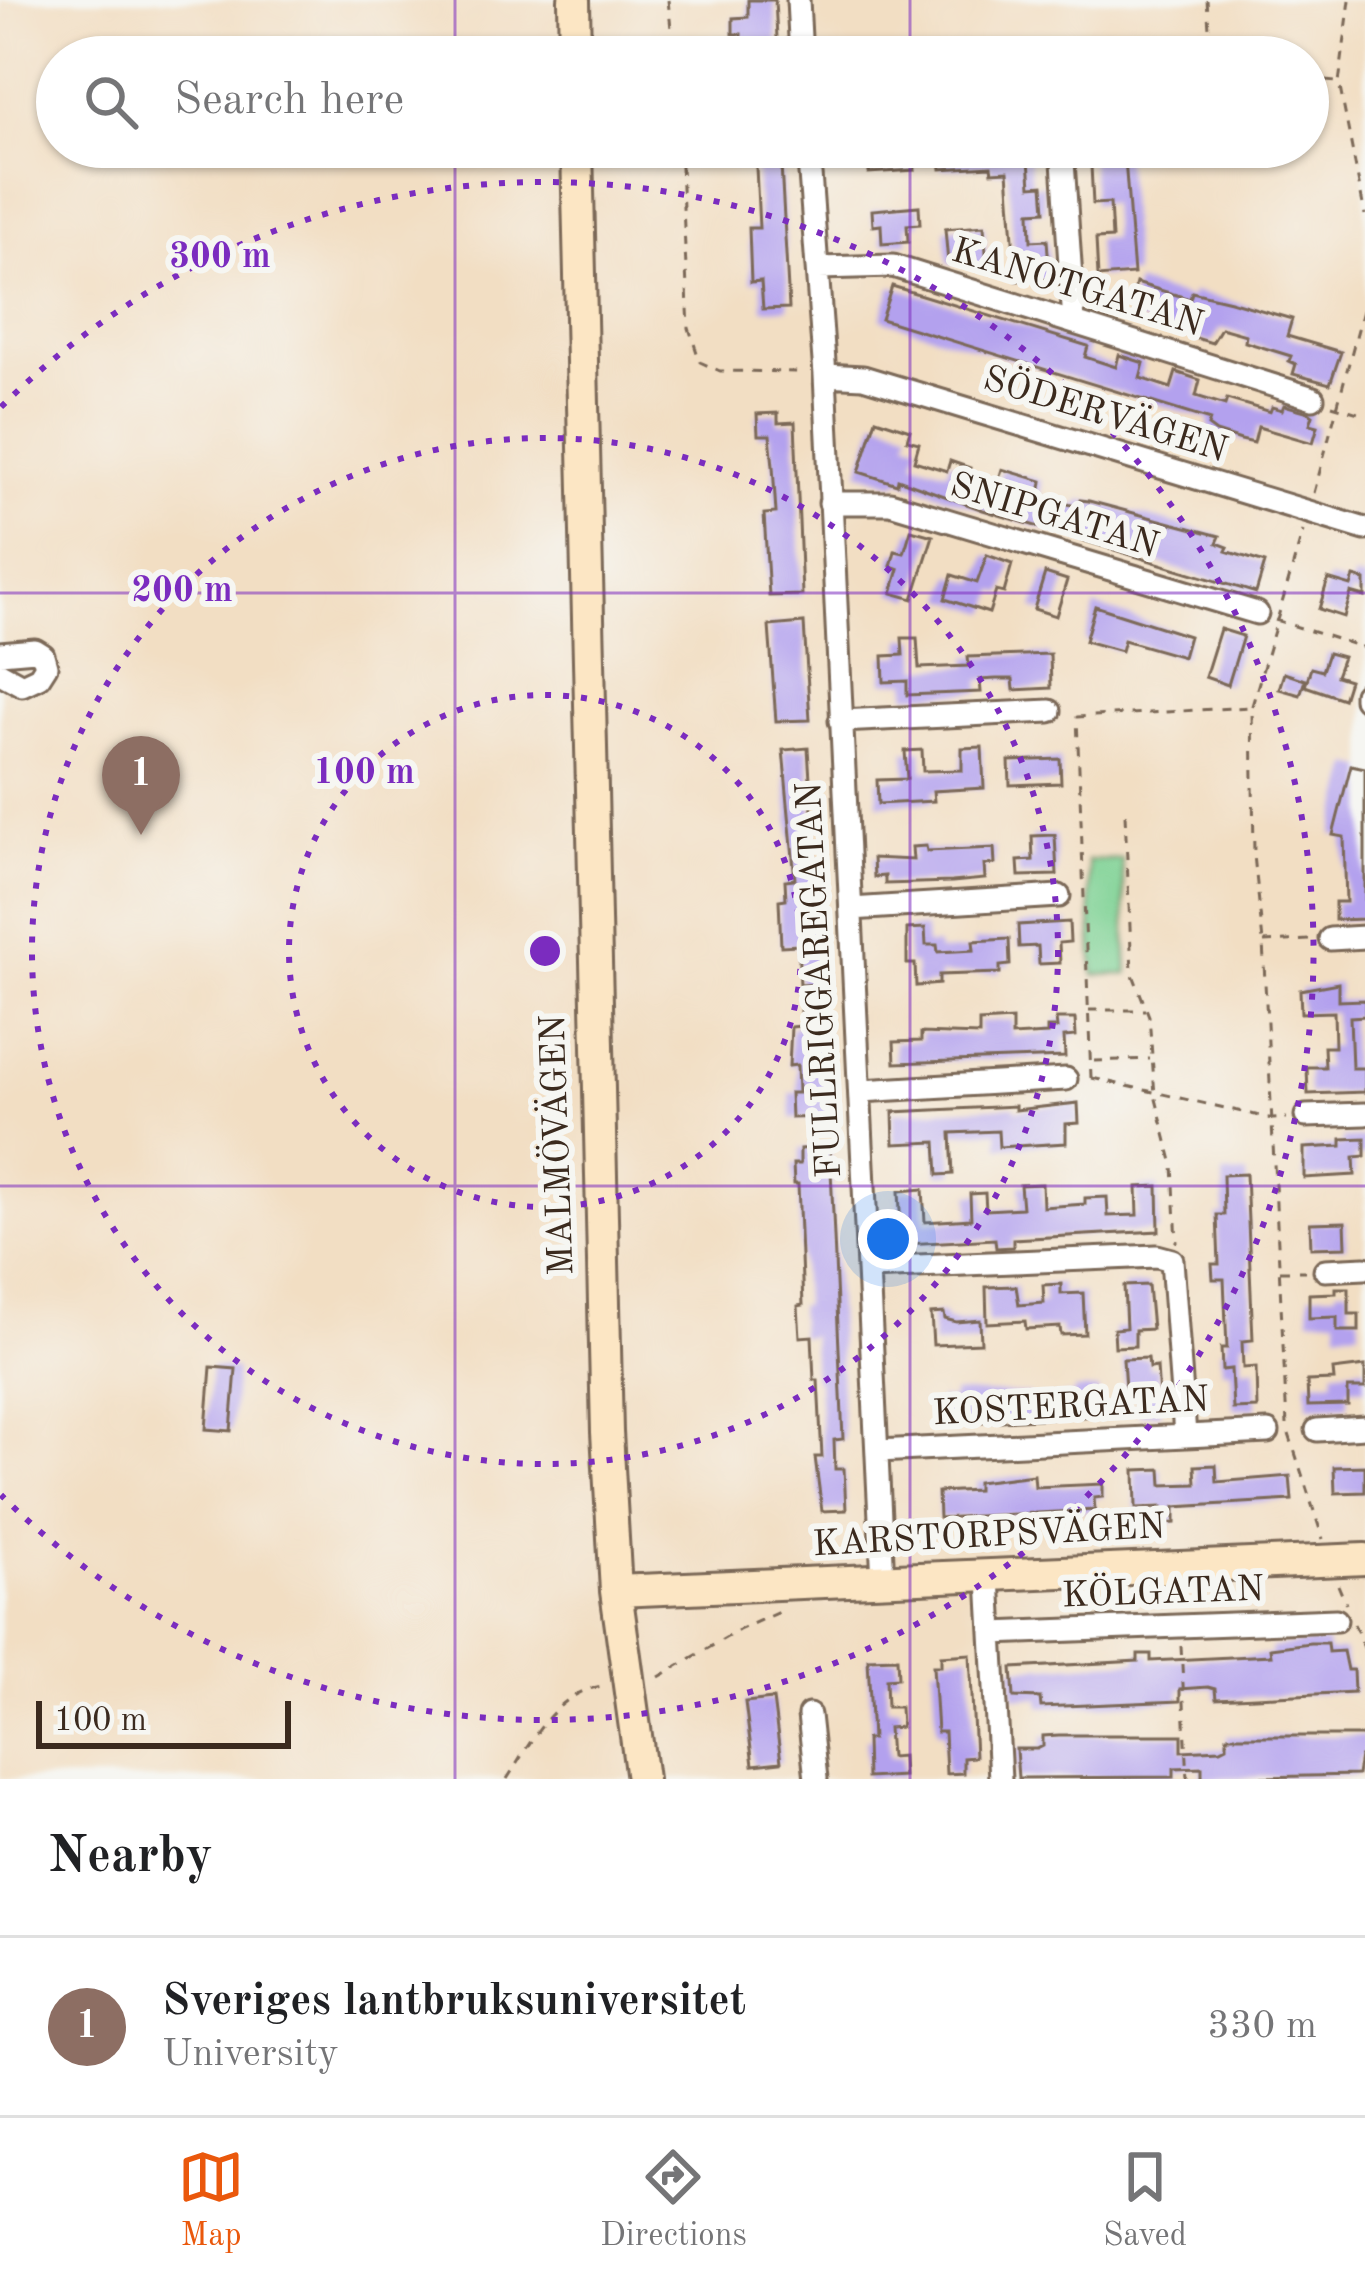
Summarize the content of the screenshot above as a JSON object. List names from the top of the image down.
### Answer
{
  "streets": {
    "main road": ["MALMÖVÄGEN", "KARSTORPSVÄGEN"],
    "street": [
      "KANOTGATAN",
      "SÖDERVÄGEN",
      "SNIPGATAN",
      "FULLRIGGAREGATAN",
      "KOSTERGATAN",
      "KÖLGATAN"
    ]
  },
  "crossings": [
    ["KANOTGATAN", "FULLRIGGAREGATAN"],
    ["SÖDERVÄGEN", "FULLRIGGAREGATAN"],
    ["SNIPGATAN", "FULLRIGGAREGATAN"],
    ["FULLRIGGAREGATAN", "KOSTERGATAN"],
    ["FULLRIGGAREGATAN", "KARSTORPSVÄGEN"],
    ["MALMÖVÄGEN", "KARSTORPSVÄGEN"]
  ],
  "scale_bar": "100 m",
  "page": {
    "search": "Search here",
    "pins": "1",
    "scale": "100 m",
    "heading": "Nearby",
    "list": [
      {
        "mark": "1",
        "name": "Sveriges lantbruksuniversitet",
        "note": "University",
        "value": "330 m"
      }
    ],
    "nav": ["Map", "Directions", "Saved"]
  },
  "rings": ["300 m", "200 m", "100 m"]
}
